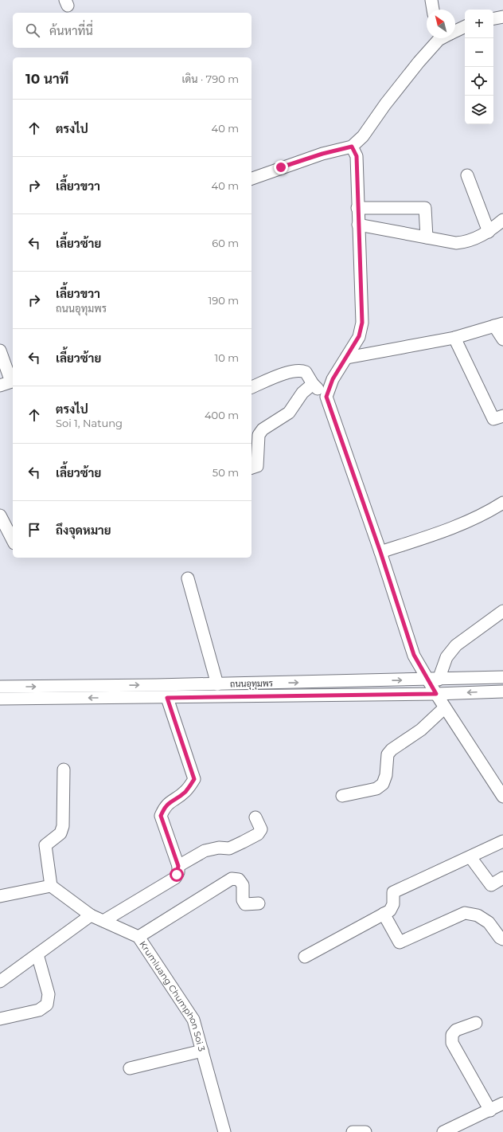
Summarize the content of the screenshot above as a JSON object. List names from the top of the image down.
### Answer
{
  "streets": {
    "street": ["ถนนอุทุมพร", "Krumluang Chumphon Soi 3"]
  },
  "north": "top left",
  "page": {
    "map_buttons": ["+", "−"],
    "search": "ค้นหาที่นี่",
    "heading": ["10 นาที", "เดิน · 790 m"],
    "list": [
      ["ตรงไป", "40 m"],
      ["เลี้ยวขวา", "40 m"],
      ["เลี้ยวซ้าย", "60 m"],
      ["เลี้ยวขวา", "ถนนอุทุมพร", "190 m"],
      ["เลี้ยวซ้าย", "10 m"],
      ["ตรงไป", "Soi 1, Natung", "400 m"],
      ["เลี้ยวซ้าย", "50 m"],
      "ถึงจุดหมาย"
    ]
  }
}
